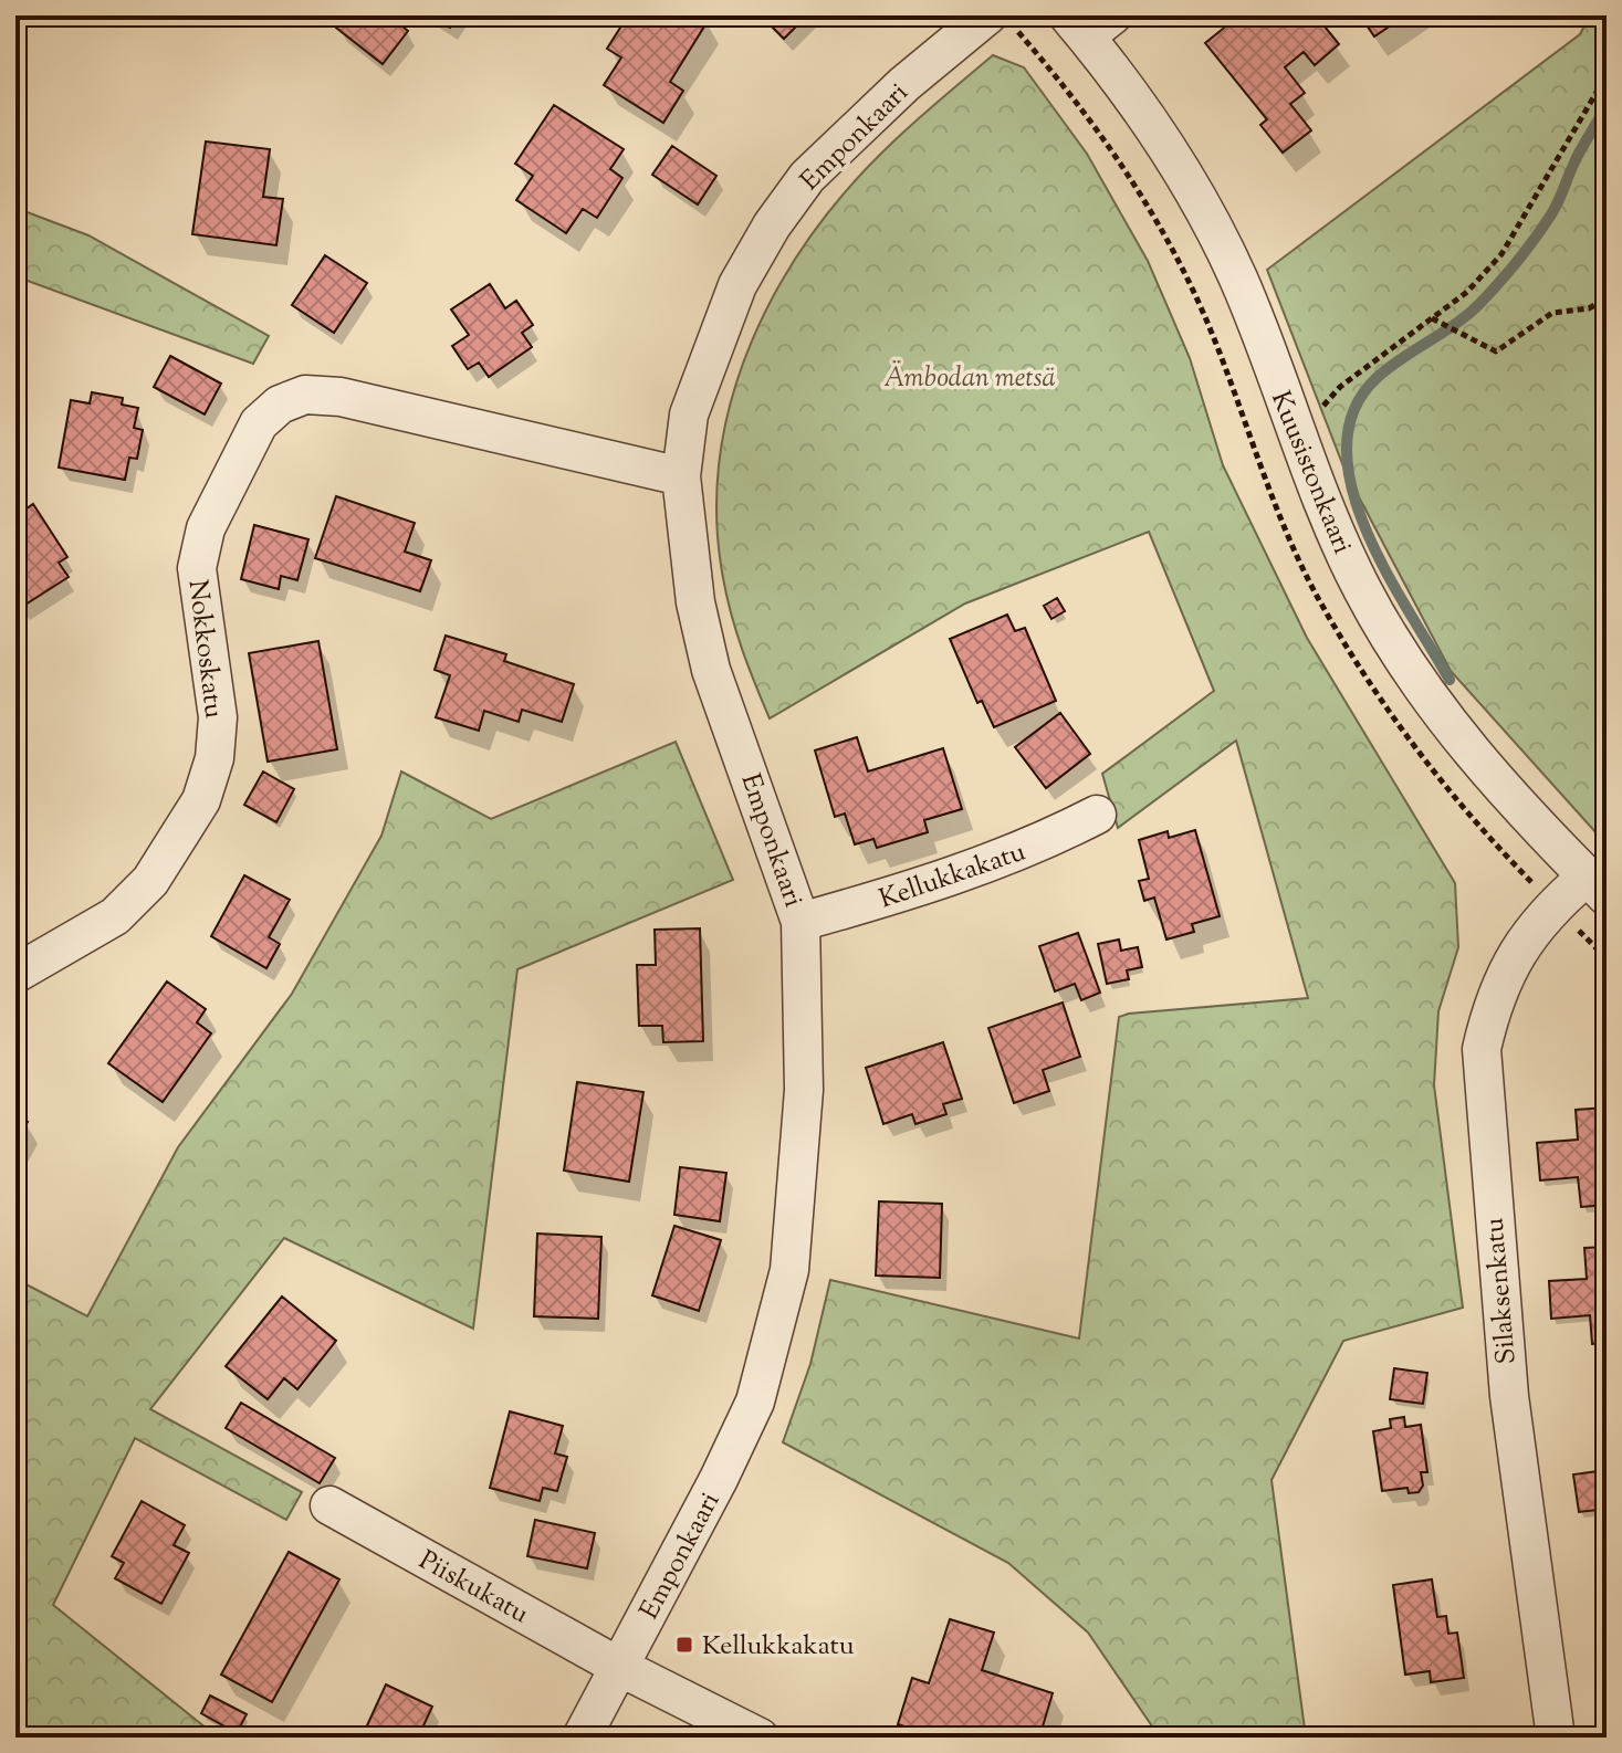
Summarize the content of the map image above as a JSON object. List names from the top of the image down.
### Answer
{
  "streets": {
    "street": [
      "Emponkaari",
      "Kuusistonkaari",
      "Nokkoskatu",
      "Kellukkakatu",
      "Silaksenkatu",
      "Piiskukatu"
    ]
  },
  "crossings": [
    ["Emponkaari", "Nokkoskatu"],
    ["Emponkaari", "Kellukkakatu"],
    ["Emponkaari", "Piiskukatu"],
    ["Kuusistonkaari", "Silaksenkatu"]
  ],
  "parks": ["Ämbodan metsä"],
  "places": {
    "transit": ["Kellukkakatu"]
  }
}
